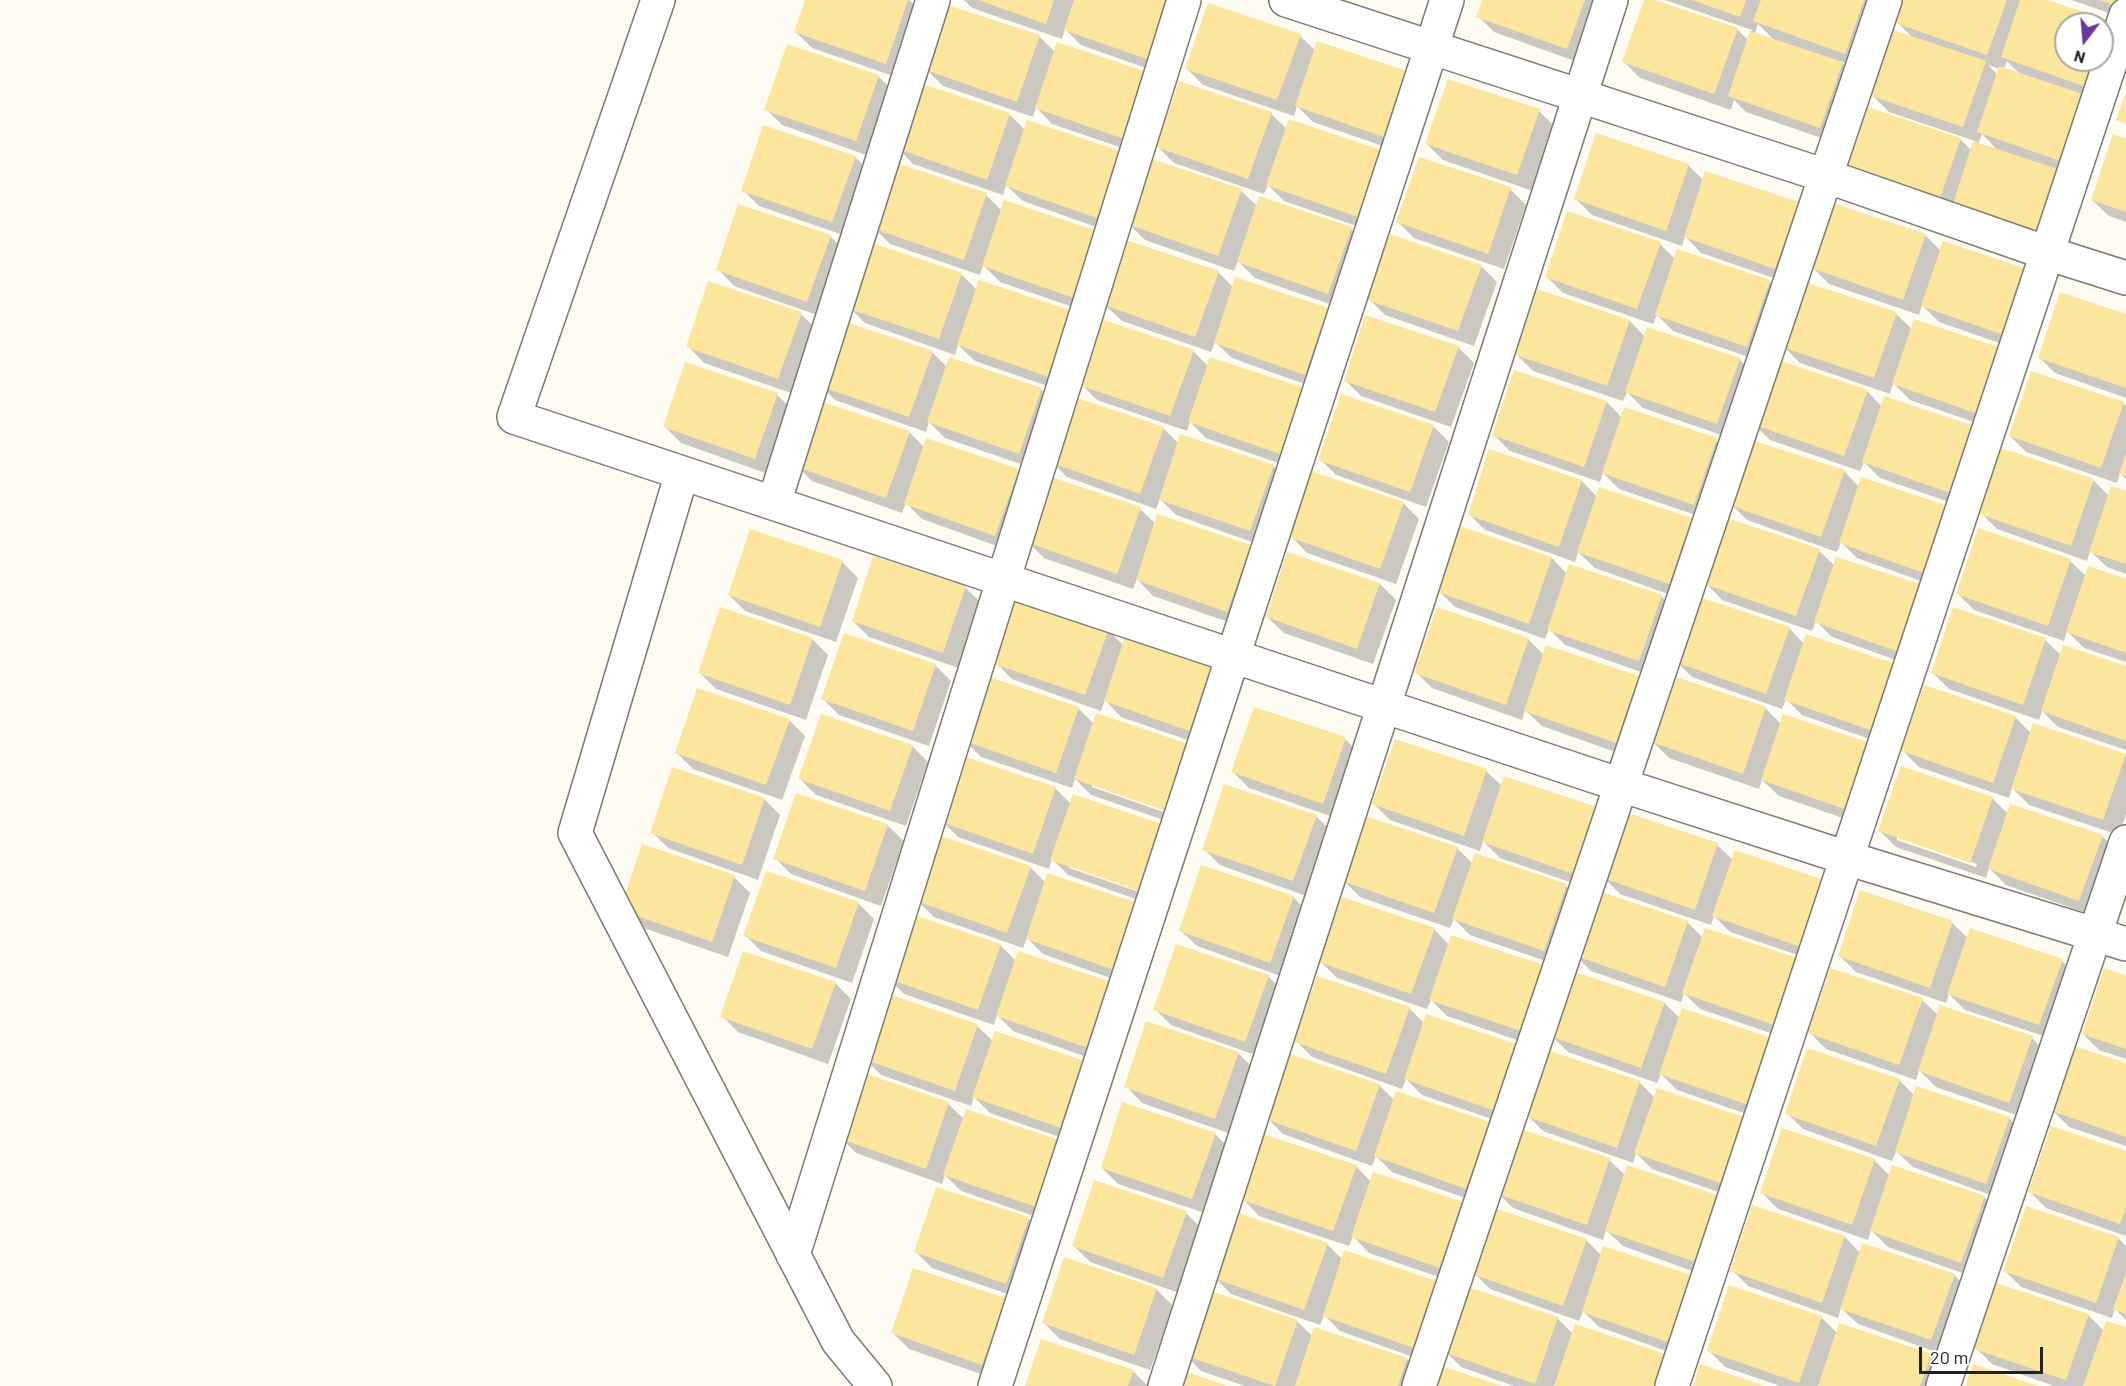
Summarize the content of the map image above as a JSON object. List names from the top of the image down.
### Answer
{
  "scale_bar": "20 m",
  "north": "bottom"
}
